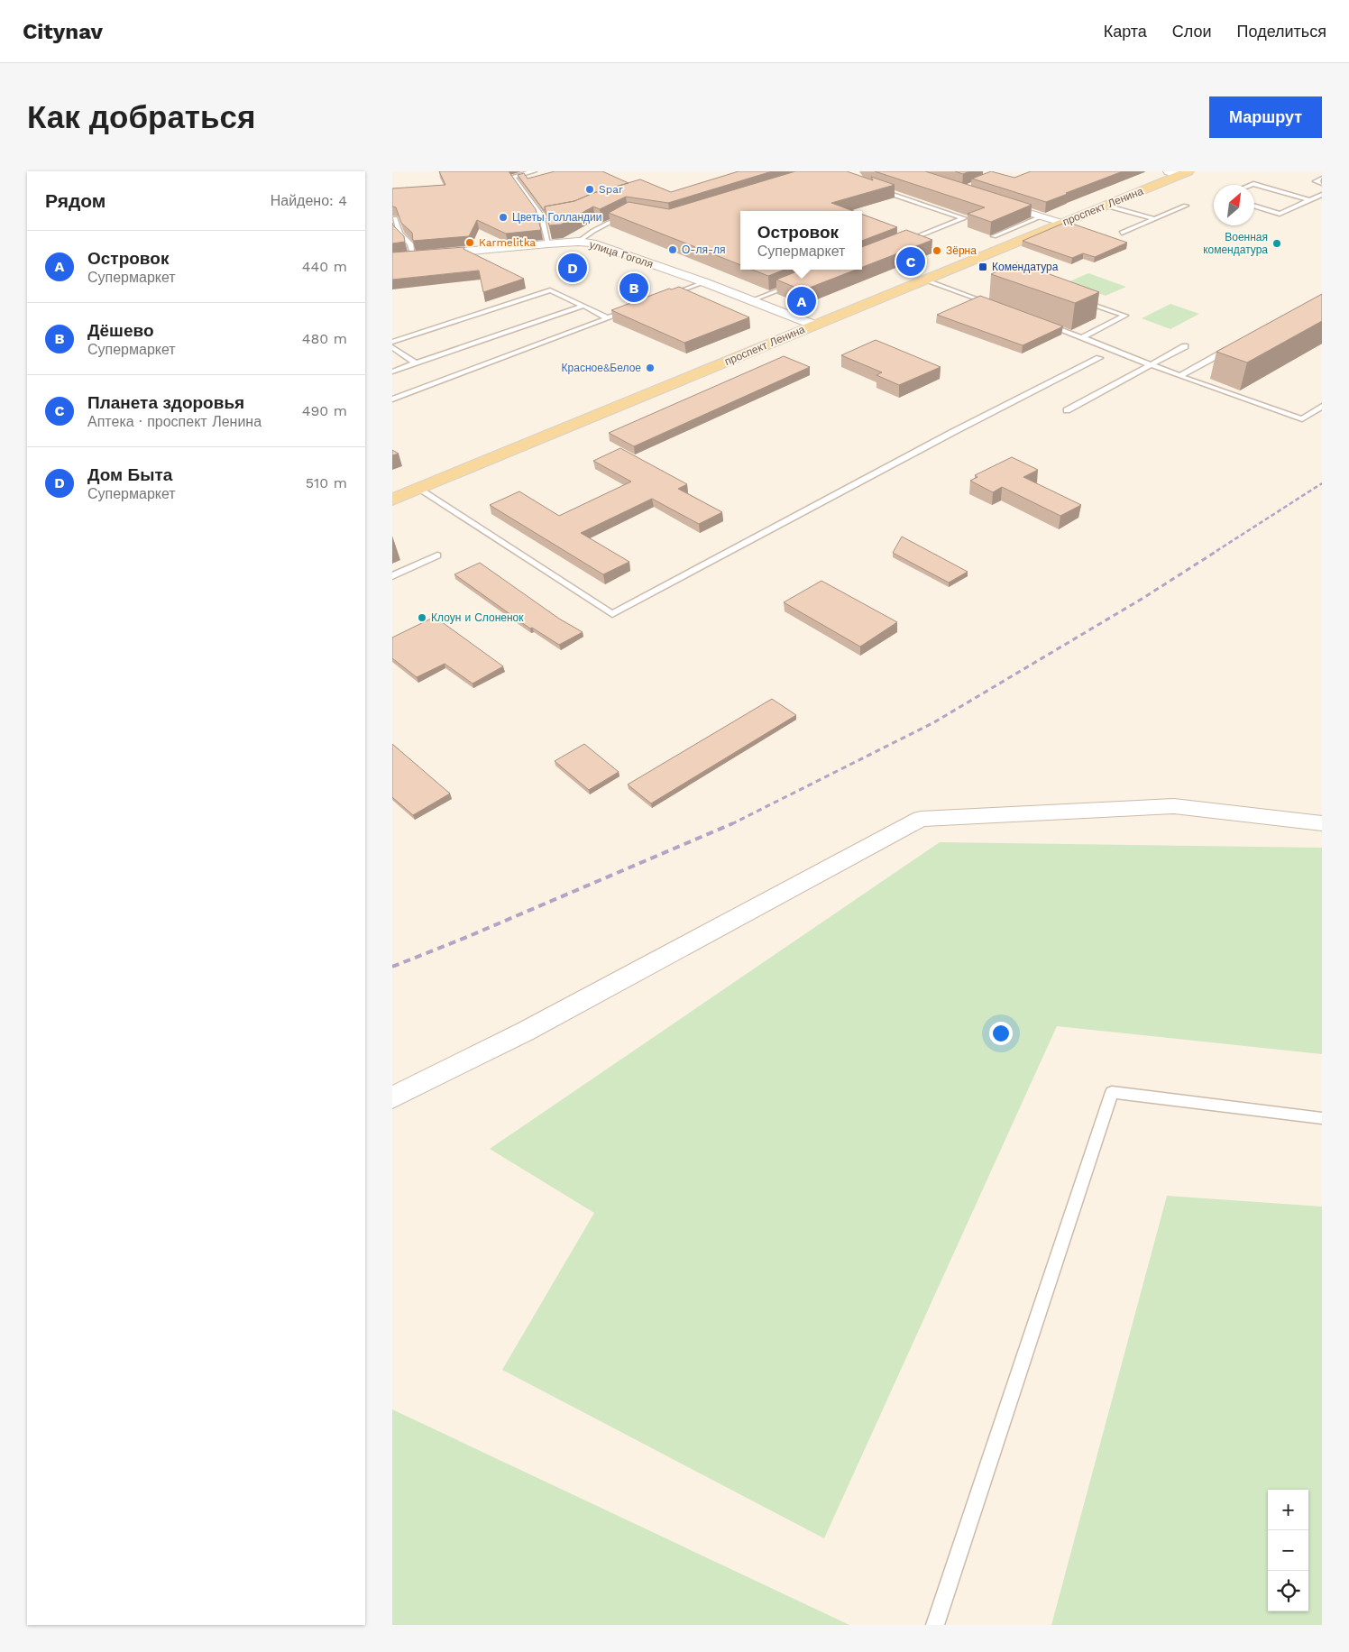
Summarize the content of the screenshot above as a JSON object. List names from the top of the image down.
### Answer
{
  "streets": {
    "main road": ["проспект Ленина"],
    "street": ["улица Гоголя"]
  },
  "crossings": [
    ["проспект Ленина", "улица Гоголя"]
  ],
  "places": {
    "other": [
      "Spar",
      "Цветы Голландии",
      "Karmelitka",
      "Военная комендатура",
      "О-ля-ля",
      "Зёрна",
      "Красное&Белое",
      "Клоун и Слоненок"
    ],
    "transit": ["Комендатура"]
  },
  "north": "top right",
  "page": {
    "header": "Citynav",
    "nav": ["Карта", "Слои", "Поделиться"],
    "buttons": "Маршрут",
    "title": "Как добраться",
    "heading": ["Рядом", "Найдено: 4"],
    "popup": ["Островок", "Супермаркет"],
    "list": [
      {
        "mark": "A",
        "name": "Островок",
        "note": "Супермаркет",
        "value": "440 m"
      },
      {
        "mark": "B",
        "name": "Дёшево",
        "note": "Супермаркет",
        "value": "480 m"
      },
      {
        "mark": "C",
        "name": "Планета здоровья",
        "note": "Аптека · проспект Ленина",
        "value": "490 m"
      },
      {
        "mark": "D",
        "name": "Дом Быта",
        "note": "Супермаркет",
        "value": "510 m"
      }
    ],
    "pins": [
      "C",
      "D",
      "B",
      "A"
    ],
    "map_buttons": ["+", "−"]
  }
}
